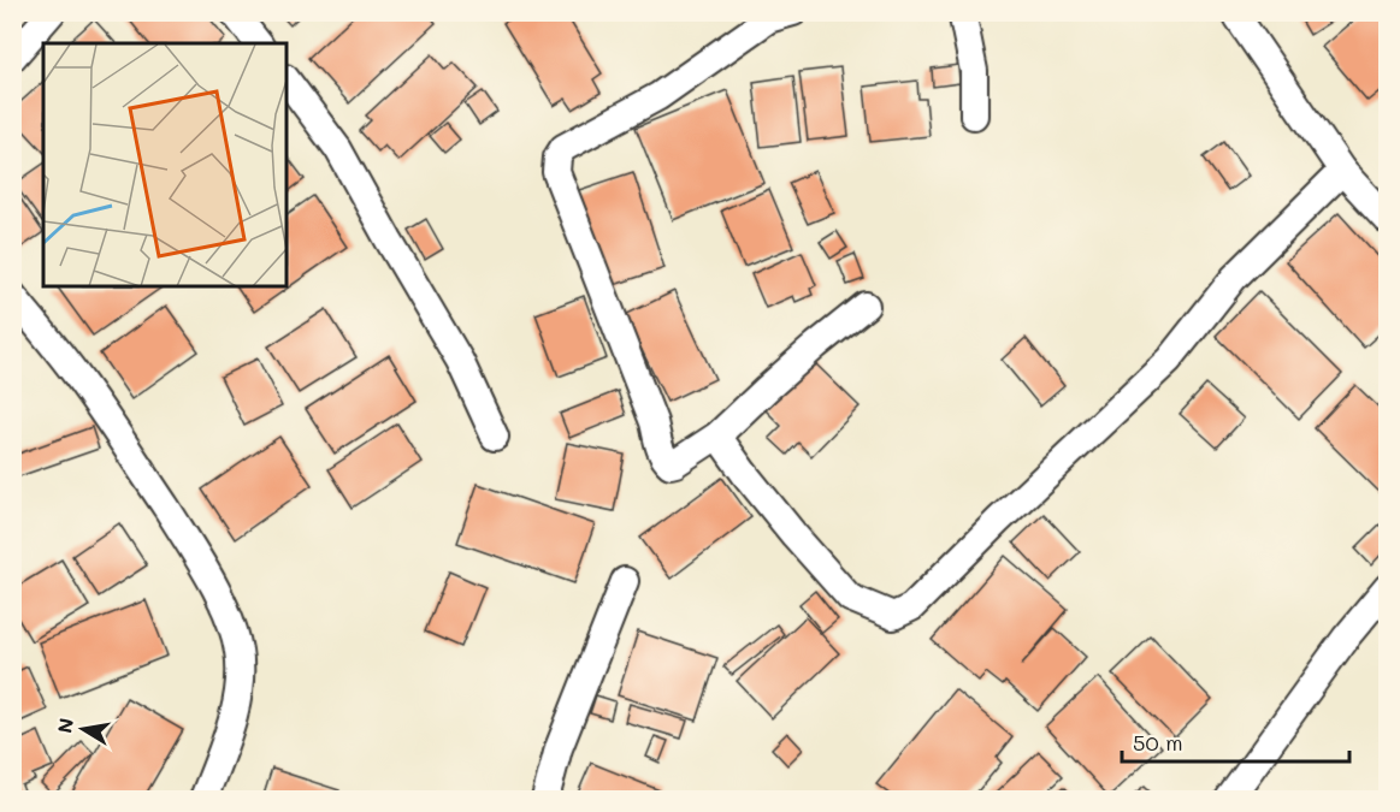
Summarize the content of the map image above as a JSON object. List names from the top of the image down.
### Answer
{
  "scale_bar": "50 m",
  "north": "left"
}
